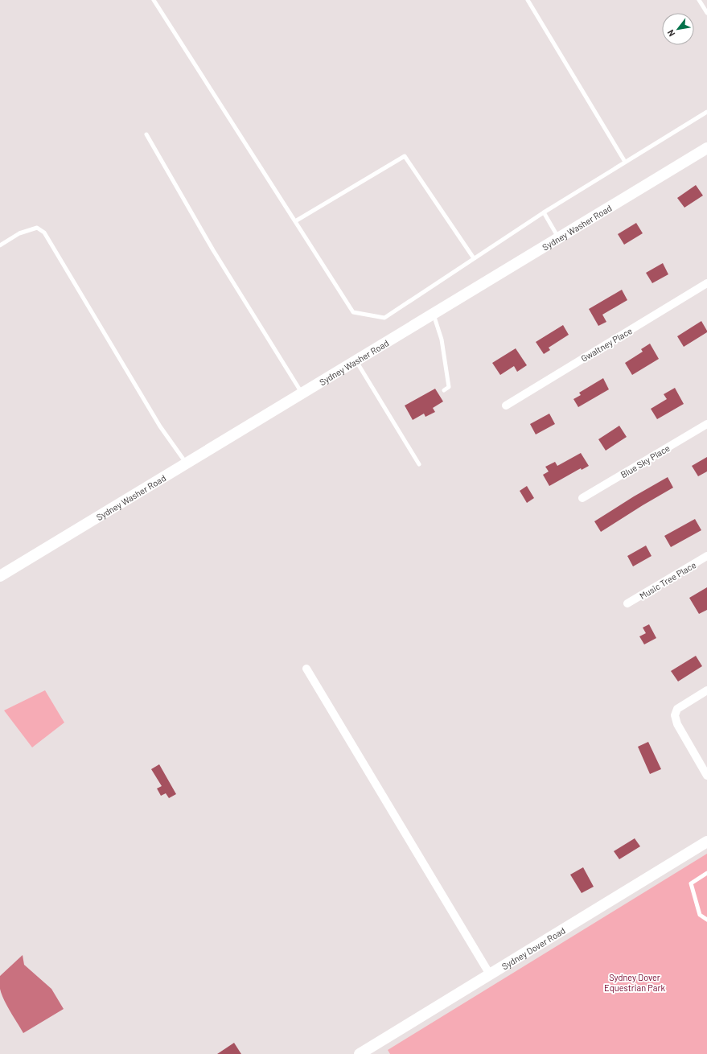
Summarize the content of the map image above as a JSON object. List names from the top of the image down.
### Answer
{
  "streets": {
    "street": [
      "Sydney Washer Road",
      "Gwaltney Place",
      "Blue Sky Place",
      "Music Tree Place",
      "Sydney Dover Road"
    ]
  },
  "parks": ["Sydney Dover Equestrian Park"],
  "north": "bottom left"
}
